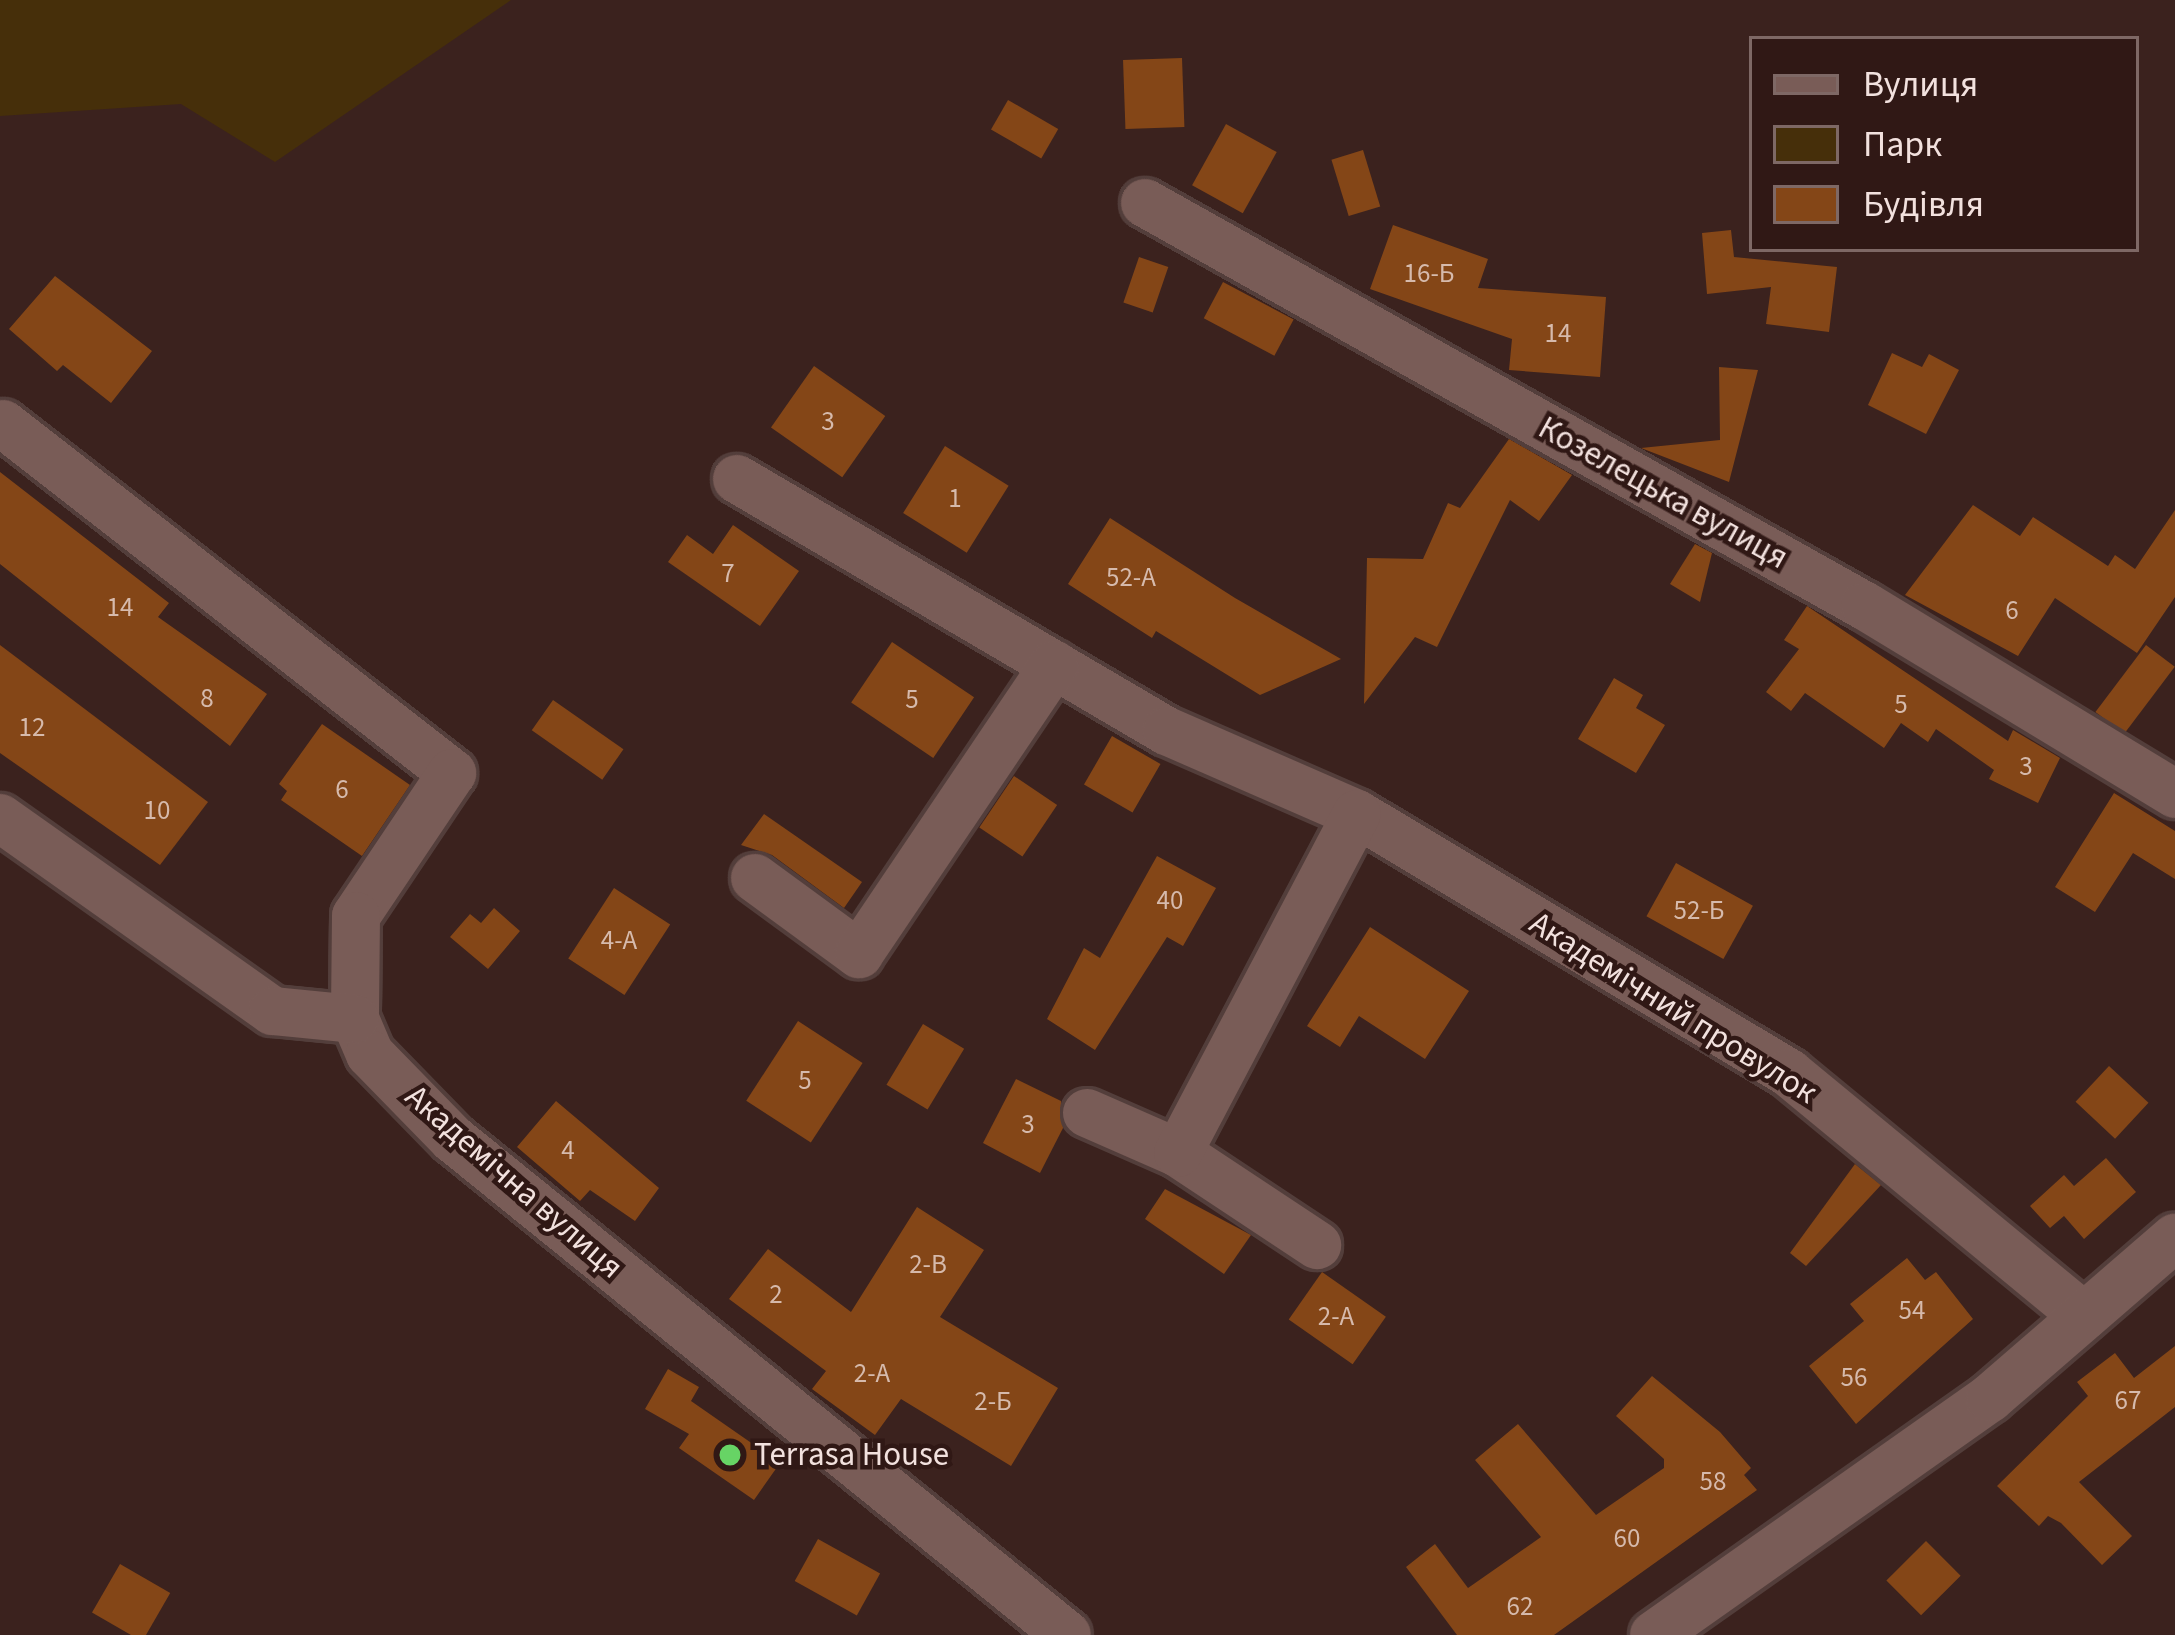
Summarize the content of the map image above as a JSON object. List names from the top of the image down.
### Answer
{
  "streets": {
    "street": ["Козелецька вулиця", "Академічний провулок", "Академічна вулиця"]
  },
  "places": ["Terrasa House"],
  "house_numbers": [
    "16-Б",
    "14",
    "3",
    "1",
    "7",
    "52-А",
    "14",
    "6",
    "8",
    "5",
    "5",
    "12",
    "3",
    "6",
    "10",
    "40",
    "52-Б",
    "4-А",
    "5",
    "3",
    "4",
    "2-В",
    "2",
    "54",
    "2-А",
    "2-А",
    "56",
    "67",
    "2-Б",
    "58",
    "60",
    "62"
  ],
  "legend": ["Вулиця", "Парк", "Будівля"]
}
